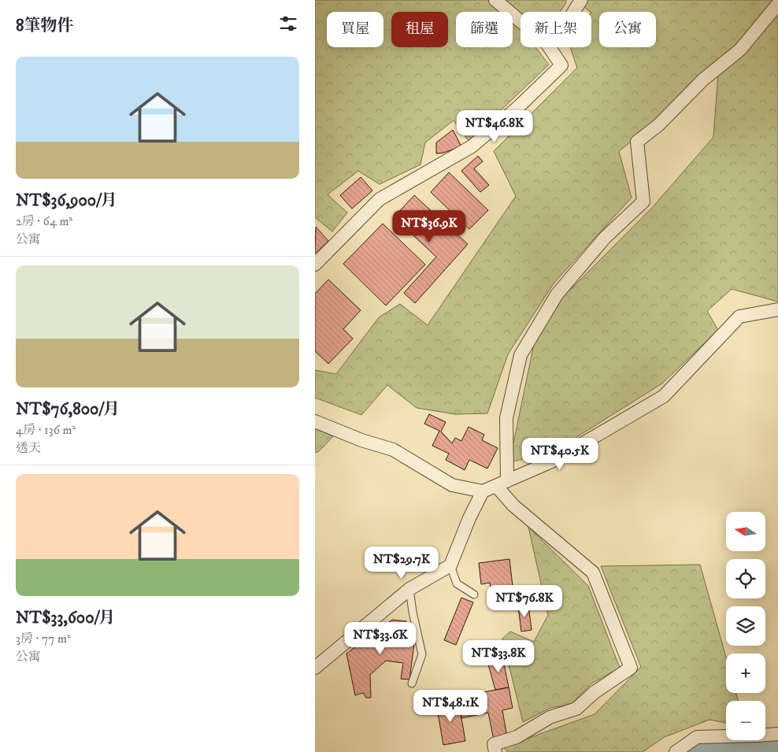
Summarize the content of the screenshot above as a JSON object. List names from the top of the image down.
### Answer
{
  "north": "left",
  "page": {
    "heading": "8筆物件",
    "chip": [
      "買屋",
      "租屋",
      "篩選",
      "新上架",
      "公寓"
    ],
    "list": [
      {
        "name": "NT$36,900/月",
        "note": "2房 · 64 m² · 公寓"
      },
      {
        "name": "NT$76,800/月",
        "note": "4房 · 136 m² · 透天"
      },
      {
        "name": "NT$33,600/月",
        "note": "3房 · 77 m² · 公寓"
      }
    ],
    "price": [
      "NT$46.8K",
      "NT$36.9K",
      "NT$40.5K",
      "NT$29.7K",
      "NT$76.8K",
      "NT$33.6K",
      "NT$33.8K",
      "NT$48.1K"
    ],
    "map_buttons": ["+", "−"]
  }
}
